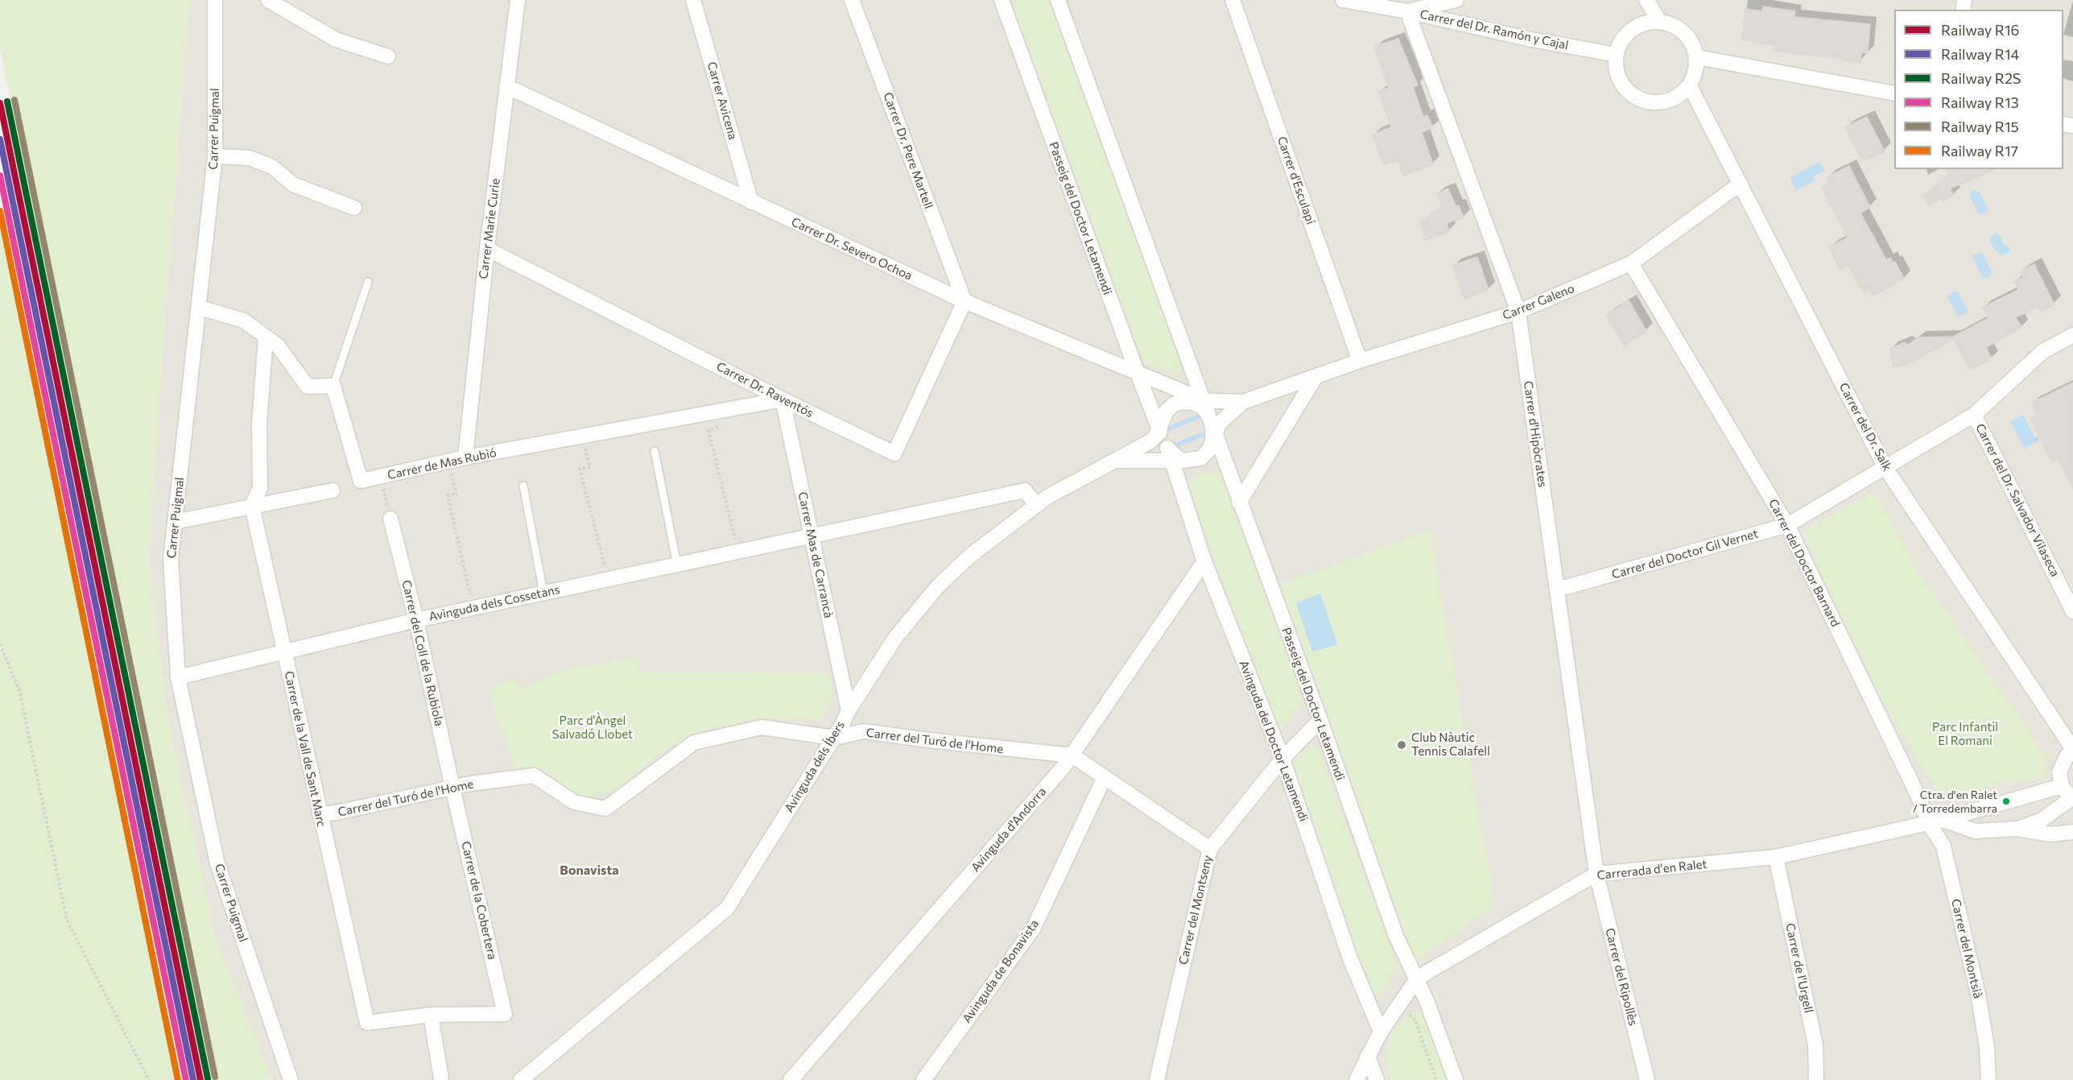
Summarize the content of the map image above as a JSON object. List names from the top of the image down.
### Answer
{
  "streets": {
    "street": [
      "Carrer del Dr. Ramón y Cajal",
      "Carrer Avicena",
      "Carrer Puigmal",
      "Carrer Dr. Pere Martell",
      "Carrer d'Esculapi",
      "Passeig del Doctor Letamendi",
      "Carrer Marie Curie",
      "Carrer Dr. Severo Ochoa",
      "Carrer Galeno",
      "Carrer Dr. Raventós",
      "Carrer del Dr. Salk",
      "Carrer d'Hipòcrates",
      "Carrer de Mas Rubió",
      "Carrer del Dr. Salvador Vilaseca",
      "Carrer del Doctor Gil Vernet",
      "Carrer Mas de Carrancà",
      "Carrer del Doctor Barnard",
      "Avinguda dels Cossetans",
      "Carrer del Coll de la Rubiola",
      "Carrer del Turó de l'Home",
      "Avinguda del Doctor Letamendi",
      "Carrer de la Vall de Sant Marc",
      "Avinguda dels Íbers",
      "Avinguda d'Andorra",
      "Carrerada d'en Ralet",
      "Carrer de la Cobertera",
      "Carrer del Montseny",
      "Carrer del Montsià",
      "Carrer de l'Urgell",
      "Avinguda de Bonavista",
      "Carrer del Ripollès"
    ]
  },
  "crossings": [
    ["Carrer del Dr. Ramón y Cajal", "Carrer del Dr. Salk"],
    ["Carrer del Dr. Ramón y Cajal", "Carrer d'Hipòcrates"],
    ["Carrer Avicena", "Carrer Dr. Severo Ochoa"],
    ["Carrer Puigmal", "Avinguda dels Cossetans"],
    ["Carrer Dr. Pere Martell", "Carrer Dr. Severo Ochoa"],
    ["Carrer Dr. Pere Martell", "Carrer Dr. Raventós"],
    ["Carrer d'Esculapi", "Carrer Galeno"],
    ["Passeig del Doctor Letamendi", "Carrer Dr. Severo Ochoa"],
    ["Passeig del Doctor Letamendi", "Carrer Galeno"],
    ["Passeig del Doctor Letamendi", "Avinguda del Doctor Letamendi"],
    ["Passeig del Doctor Letamendi", "Avinguda dels Íbers"],
    ["Passeig del Doctor Letamendi", "Carrerada d'en Ralet"],
    ["Passeig del Doctor Letamendi", "Carrer del Montseny"],
    ["Carrer Marie Curie", "Carrer Dr. Severo Ochoa"],
    ["Carrer Marie Curie", "Carrer Dr. Raventós"],
    ["Carrer Marie Curie", "Carrer de Mas Rubió"],
    ["Carrer Dr. Severo Ochoa", "Carrer Galeno"],
    ["Carrer Dr. Severo Ochoa", "Carrer Dr. Raventós"],
    ["Carrer Galeno", "Carrer del Dr. Salk"],
    ["Carrer Galeno", "Carrer d'Hipòcrates"],
    ["Carrer Galeno", "Carrer del Doctor Barnard"],
    ["Carrer Galeno", "Avinguda del Doctor Letamendi"],
    ["Carrer Galeno", "Avinguda dels Íbers"],
    ["Carrer Dr. Raventós", "Carrer de Mas Rubió"],
    ["Carrer Dr. Raventós", "Carrer Mas de Carrancà"],
    ["Carrer del Dr. Salk", "Carrer del Doctor Gil Vernet"],
    ["Carrer d'Hipòcrates", "Carrer del Doctor Gil Vernet"],
    ["Carrer d'Hipòcrates", "Carrerada d'en Ralet"],
    ["Carrer d'Hipòcrates", "Carrer del Ripollès"],
    ["Carrer de Mas Rubió", "Carrer Mas de Carrancà"],
    ["Carrer del Dr. Salvador Vilaseca", "Carrer del Doctor Gil Vernet"],
    ["Carrer del Doctor Gil Vernet", "Carrer del Doctor Barnard"],
    ["Carrer Mas de Carrancà", "Avinguda dels Cossetans"],
    ["Carrer Mas de Carrancà", "Avinguda dels Íbers"],
    ["Carrer del Doctor Barnard", "Carrerada d'en Ralet"],
    ["Carrer del Doctor Barnard", "Carrer del Montsià"],
    ["Avinguda dels Cossetans", "Carrer del Coll de la Rubiola"],
    ["Avinguda dels Cossetans", "Carrer de la Vall de Sant Marc"],
    ["Avinguda dels Cossetans", "Avinguda dels Íbers"],
    ["Carrer del Coll de la Rubiola", "Carrer del Turó de l'Home"],
    ["Carrer del Coll de la Rubiola", "Carrer de la Cobertera"],
    ["Carrer del Turó de l'Home", "Carrer de la Vall de Sant Marc"],
    ["Carrer del Turó de l'Home", "Avinguda dels Íbers"],
    ["Carrer del Turó de l'Home", "Avinguda d'Andorra"],
    ["Carrer del Turó de l'Home", "Carrer de la Cobertera"],
    ["Carrer del Turó de l'Home", "Carrer del Montseny"],
    ["Carrer del Turó de l'Home", "Avinguda de Bonavista"],
    ["Avinguda del Doctor Letamendi", "Avinguda dels Íbers"],
    ["Avinguda del Doctor Letamendi", "Avinguda d'Andorra"],
    ["Avinguda del Doctor Letamendi", "Carrerada d'en Ralet"],
    ["Avinguda del Doctor Letamendi", "Carrer del Montseny"],
    ["Carrer de la Vall de Sant Marc", "Carrer de la Cobertera"],
    ["Carrerada d'en Ralet", "Carrer del Montsià"],
    ["Carrerada d'en Ralet", "Carrer de l'Urgell"],
    ["Carrerada d'en Ralet", "Carrer del Ripollès"]
  ],
  "districts": ["Bonavista"],
  "parks": ["Parc d'Àngel Salvadó Llobet", "Parc Infantil El Romani"],
  "places": ["Club Nàutic Tennis Calafell", "Ctra. d'en Ralet / Torredembarra"],
  "lines": [
    "rail line R15",
    "rail line R2S",
    "rail line R16",
    "rail line R14",
    "rail line R13",
    "rail line R17"
  ],
  "legend": [
    "Railway R16",
    "Railway R14",
    "Railway R2S",
    "Railway R13",
    "Railway R15",
    "Railway R17"
  ]
}
